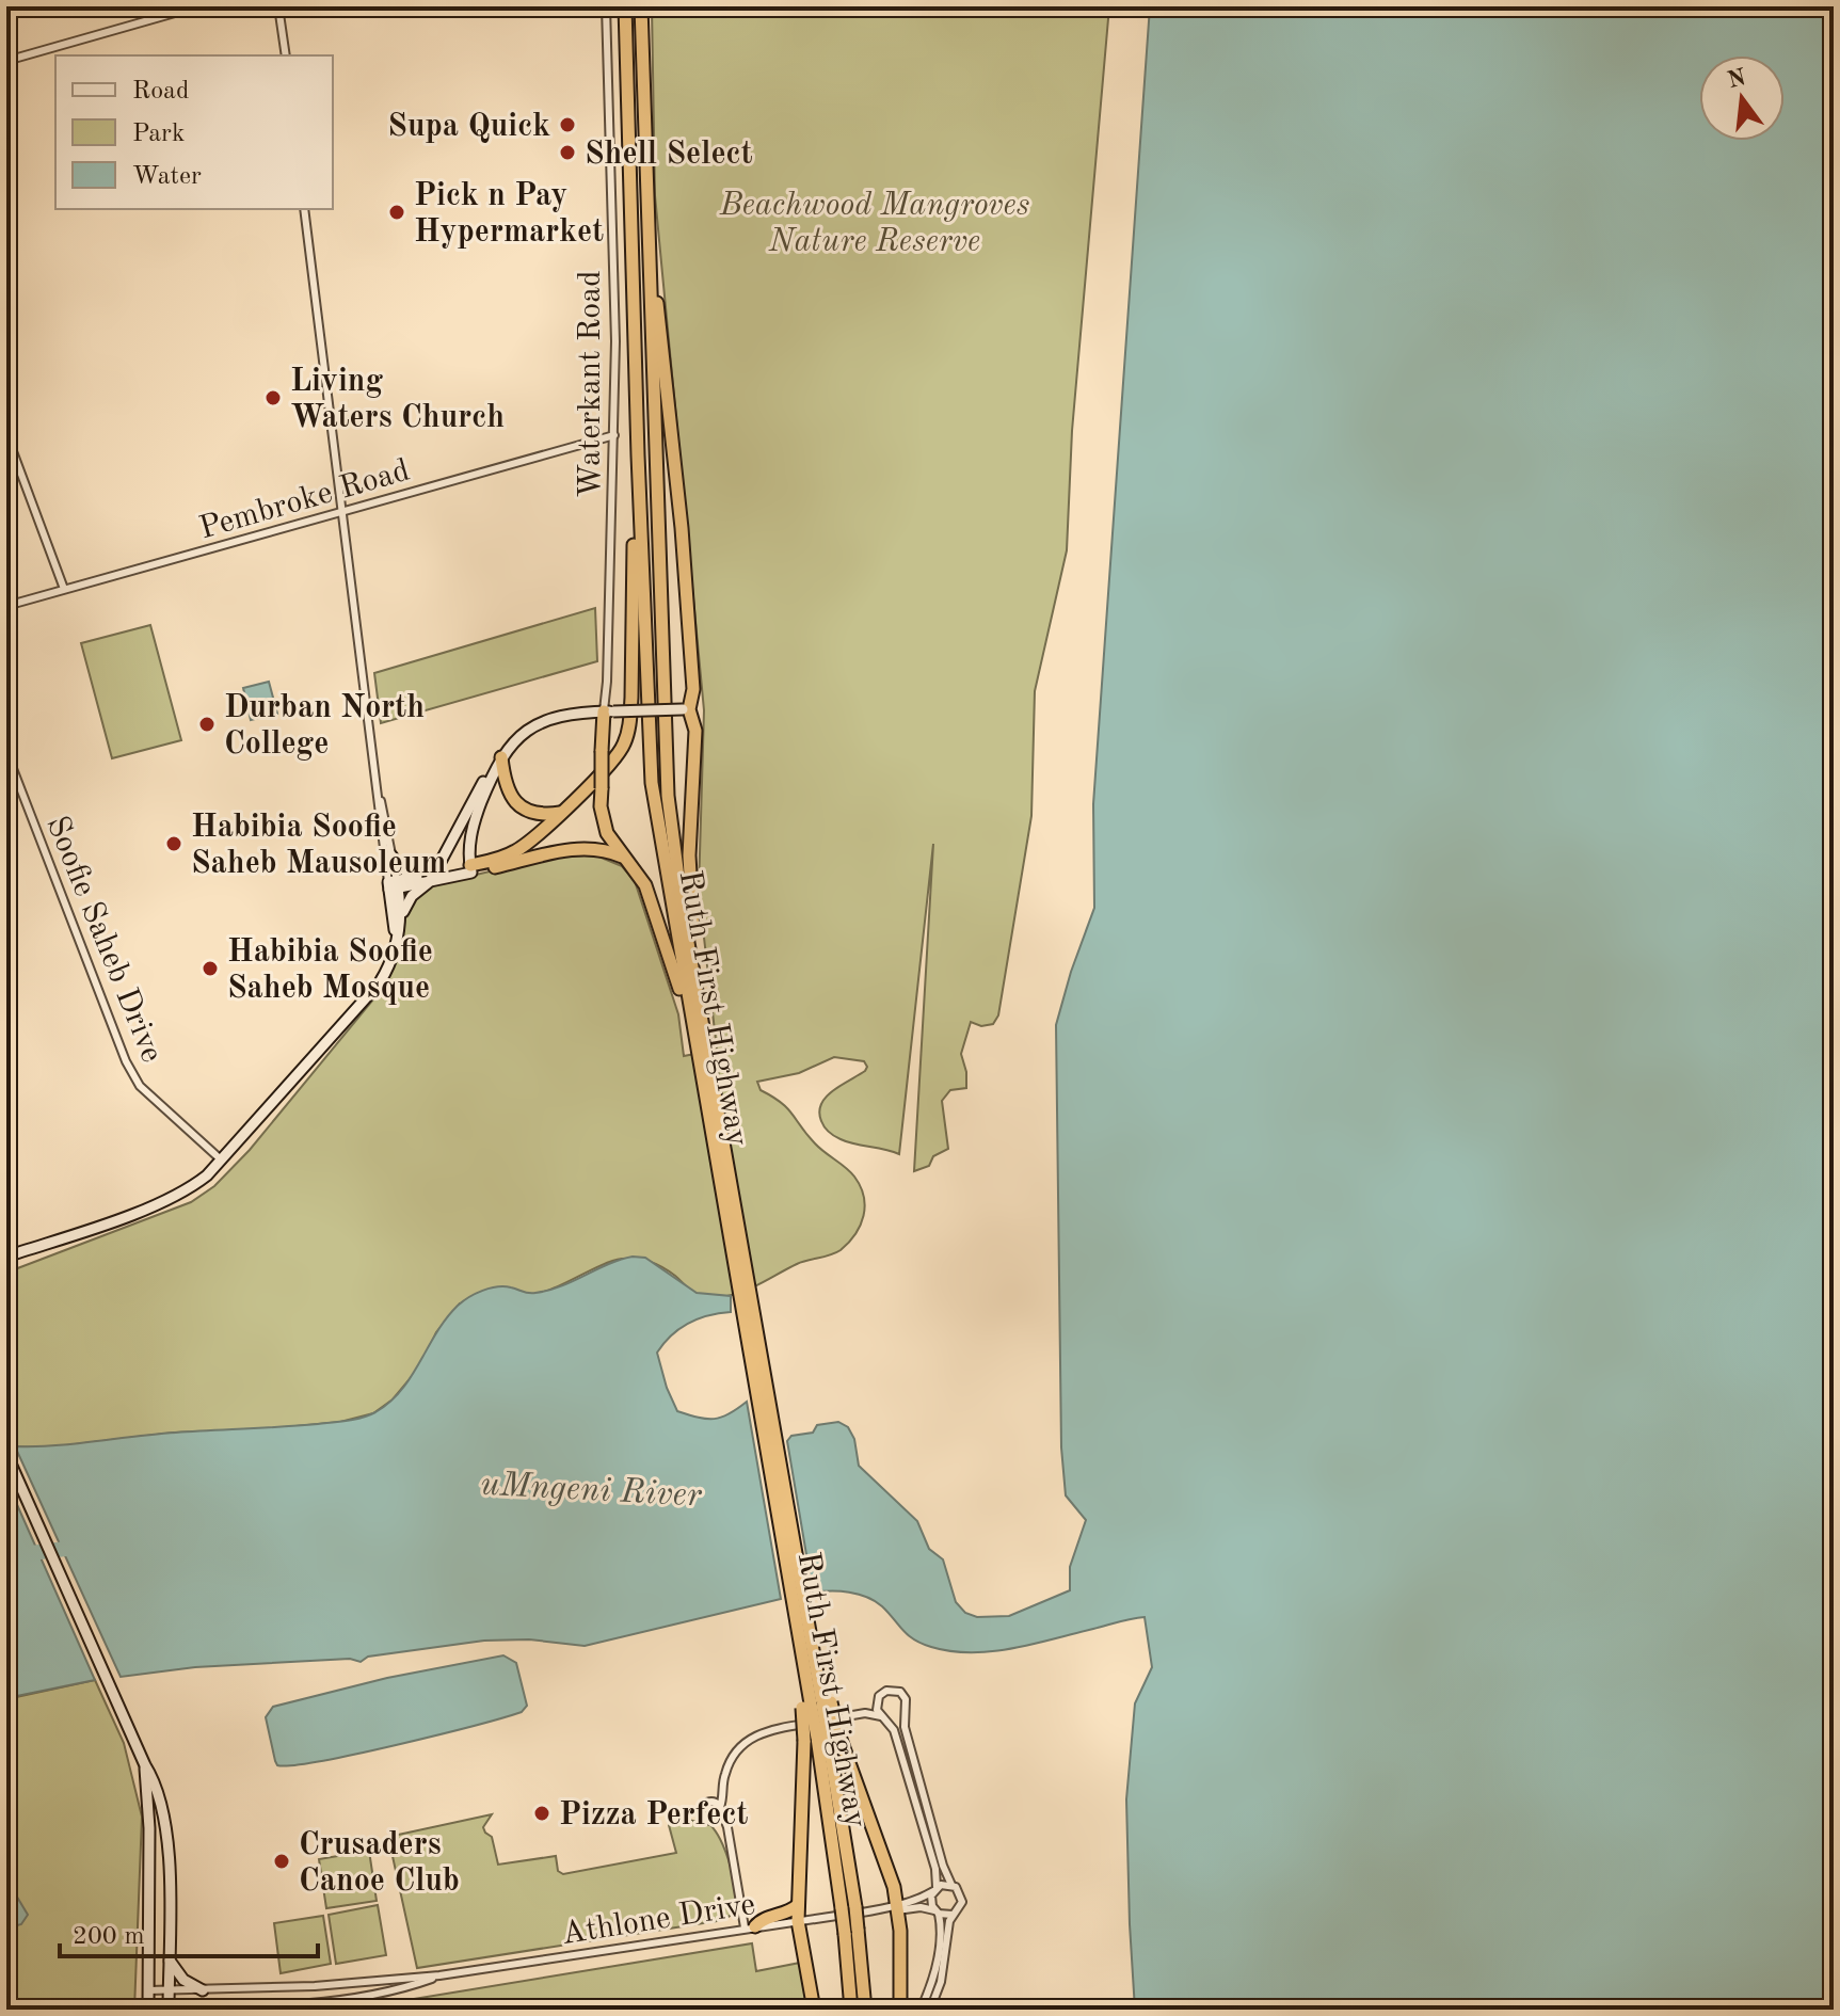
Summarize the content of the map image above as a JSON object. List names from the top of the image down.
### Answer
{
  "streets": {
    "highway": ["Ruth First Highway"],
    "street": [
      "Waterkant Road",
      "Pembroke Road",
      "Soofie Saheb Drive",
      "Athlone Drive"
    ]
  },
  "crossings": [
    ["Waterkant Road", "Pembroke Road"]
  ],
  "water": ["uMngeni River"],
  "parks": ["Beachwood Mangroves Nature Reserve"],
  "places": [
    "Supa Quick",
    "Shell Select",
    "Pick n Pay Hypermarket",
    "Living Waters Church",
    "Durban North College",
    "Habibia Soofie Saheb Mausoleum",
    "Habibia Soofie Saheb Mosque",
    "Pizza Perfect",
    "Crusaders Canoe Club"
  ],
  "legend": ["Road", "Park", "Water"],
  "scale_bar": "200 m",
  "north": "top"
}
